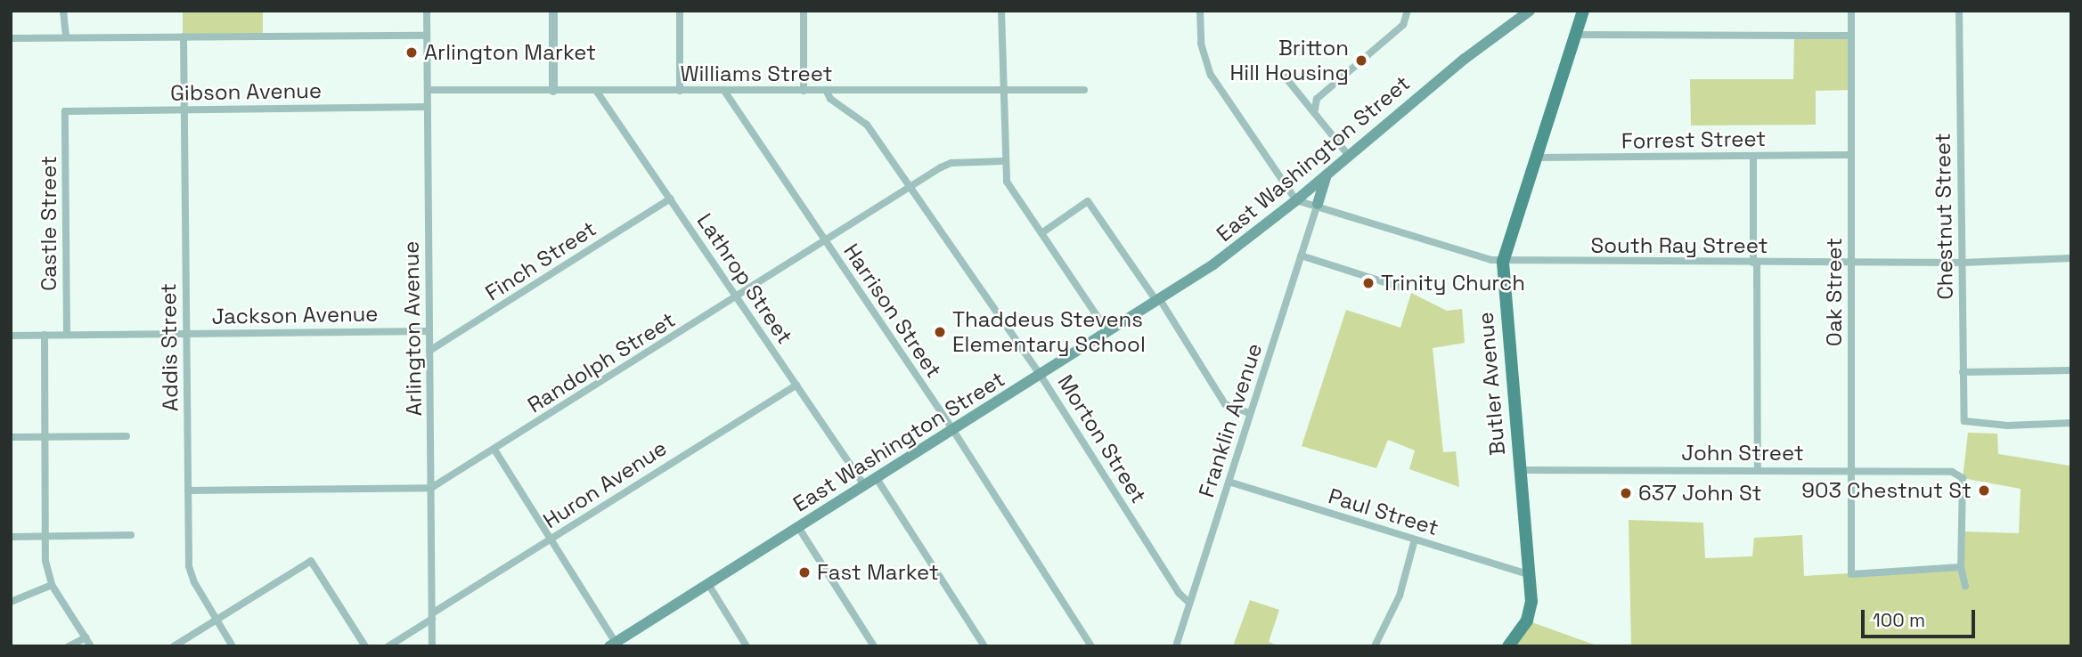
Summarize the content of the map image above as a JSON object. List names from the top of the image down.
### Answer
{
  "streets": {
    "main road": ["East Washington Street", "Butler Avenue"],
    "street": [
      "Williams Street",
      "Gibson Avenue",
      "Forrest Street",
      "Chestnut Street",
      "Castle Street",
      "South Ray Street",
      "Finch Street",
      "Lathrop Street",
      "Oak Street",
      "Harrison Street",
      "Jackson Avenue",
      "Arlington Avenue",
      "Addis Street",
      "Randolph Street",
      "Franklin Avenue",
      "Morton Street",
      "John Street",
      "Huron Avenue",
      "Paul Street"
    ]
  },
  "crossings": [
    ["Williams Street", "Lathrop Street"],
    ["Williams Street", "Harrison Street"],
    ["Williams Street", "Arlington Avenue"],
    ["Williams Street", "Morton Street"],
    ["Gibson Avenue", "Castle Street"],
    ["Gibson Avenue", "Arlington Avenue"],
    ["Gibson Avenue", "Addis Street"],
    ["Forrest Street", "Oak Street"],
    ["Forrest Street", "Butler Avenue"],
    ["East Washington Street", "South Ray Street"],
    ["East Washington Street", "Lathrop Street"],
    ["East Washington Street", "Harrison Street"],
    ["East Washington Street", "Morton Street"],
    ["Chestnut Street", "South Ray Street"],
    ["Castle Street", "Jackson Avenue"],
    ["South Ray Street", "Oak Street"],
    ["South Ray Street", "Butler Avenue"],
    ["South Ray Street", "Franklin Avenue"],
    ["Finch Street", "Lathrop Street"],
    ["Finch Street", "Arlington Avenue"],
    ["Lathrop Street", "Randolph Street"],
    ["Lathrop Street", "Huron Avenue"],
    ["Oak Street", "John Street"],
    ["Harrison Street", "Randolph Street"],
    ["Jackson Avenue", "Arlington Avenue"],
    ["Jackson Avenue", "Addis Street"],
    ["Arlington Avenue", "Randolph Street"],
    ["Arlington Avenue", "Huron Avenue"],
    ["Randolph Street", "Morton Street"],
    ["Butler Avenue", "John Street"],
    ["Butler Avenue", "Paul Street"],
    ["Franklin Avenue", "Morton Street"],
    ["Franklin Avenue", "Paul Street"]
  ],
  "places": [
    "Arlington Market",
    "Britton Hill Housing",
    "Trinity Church",
    "Thaddeus Stevens Elementary School",
    "903 Chestnut St",
    "637 John St",
    "Fast Market"
  ],
  "scale_bar": "100 m"
}
